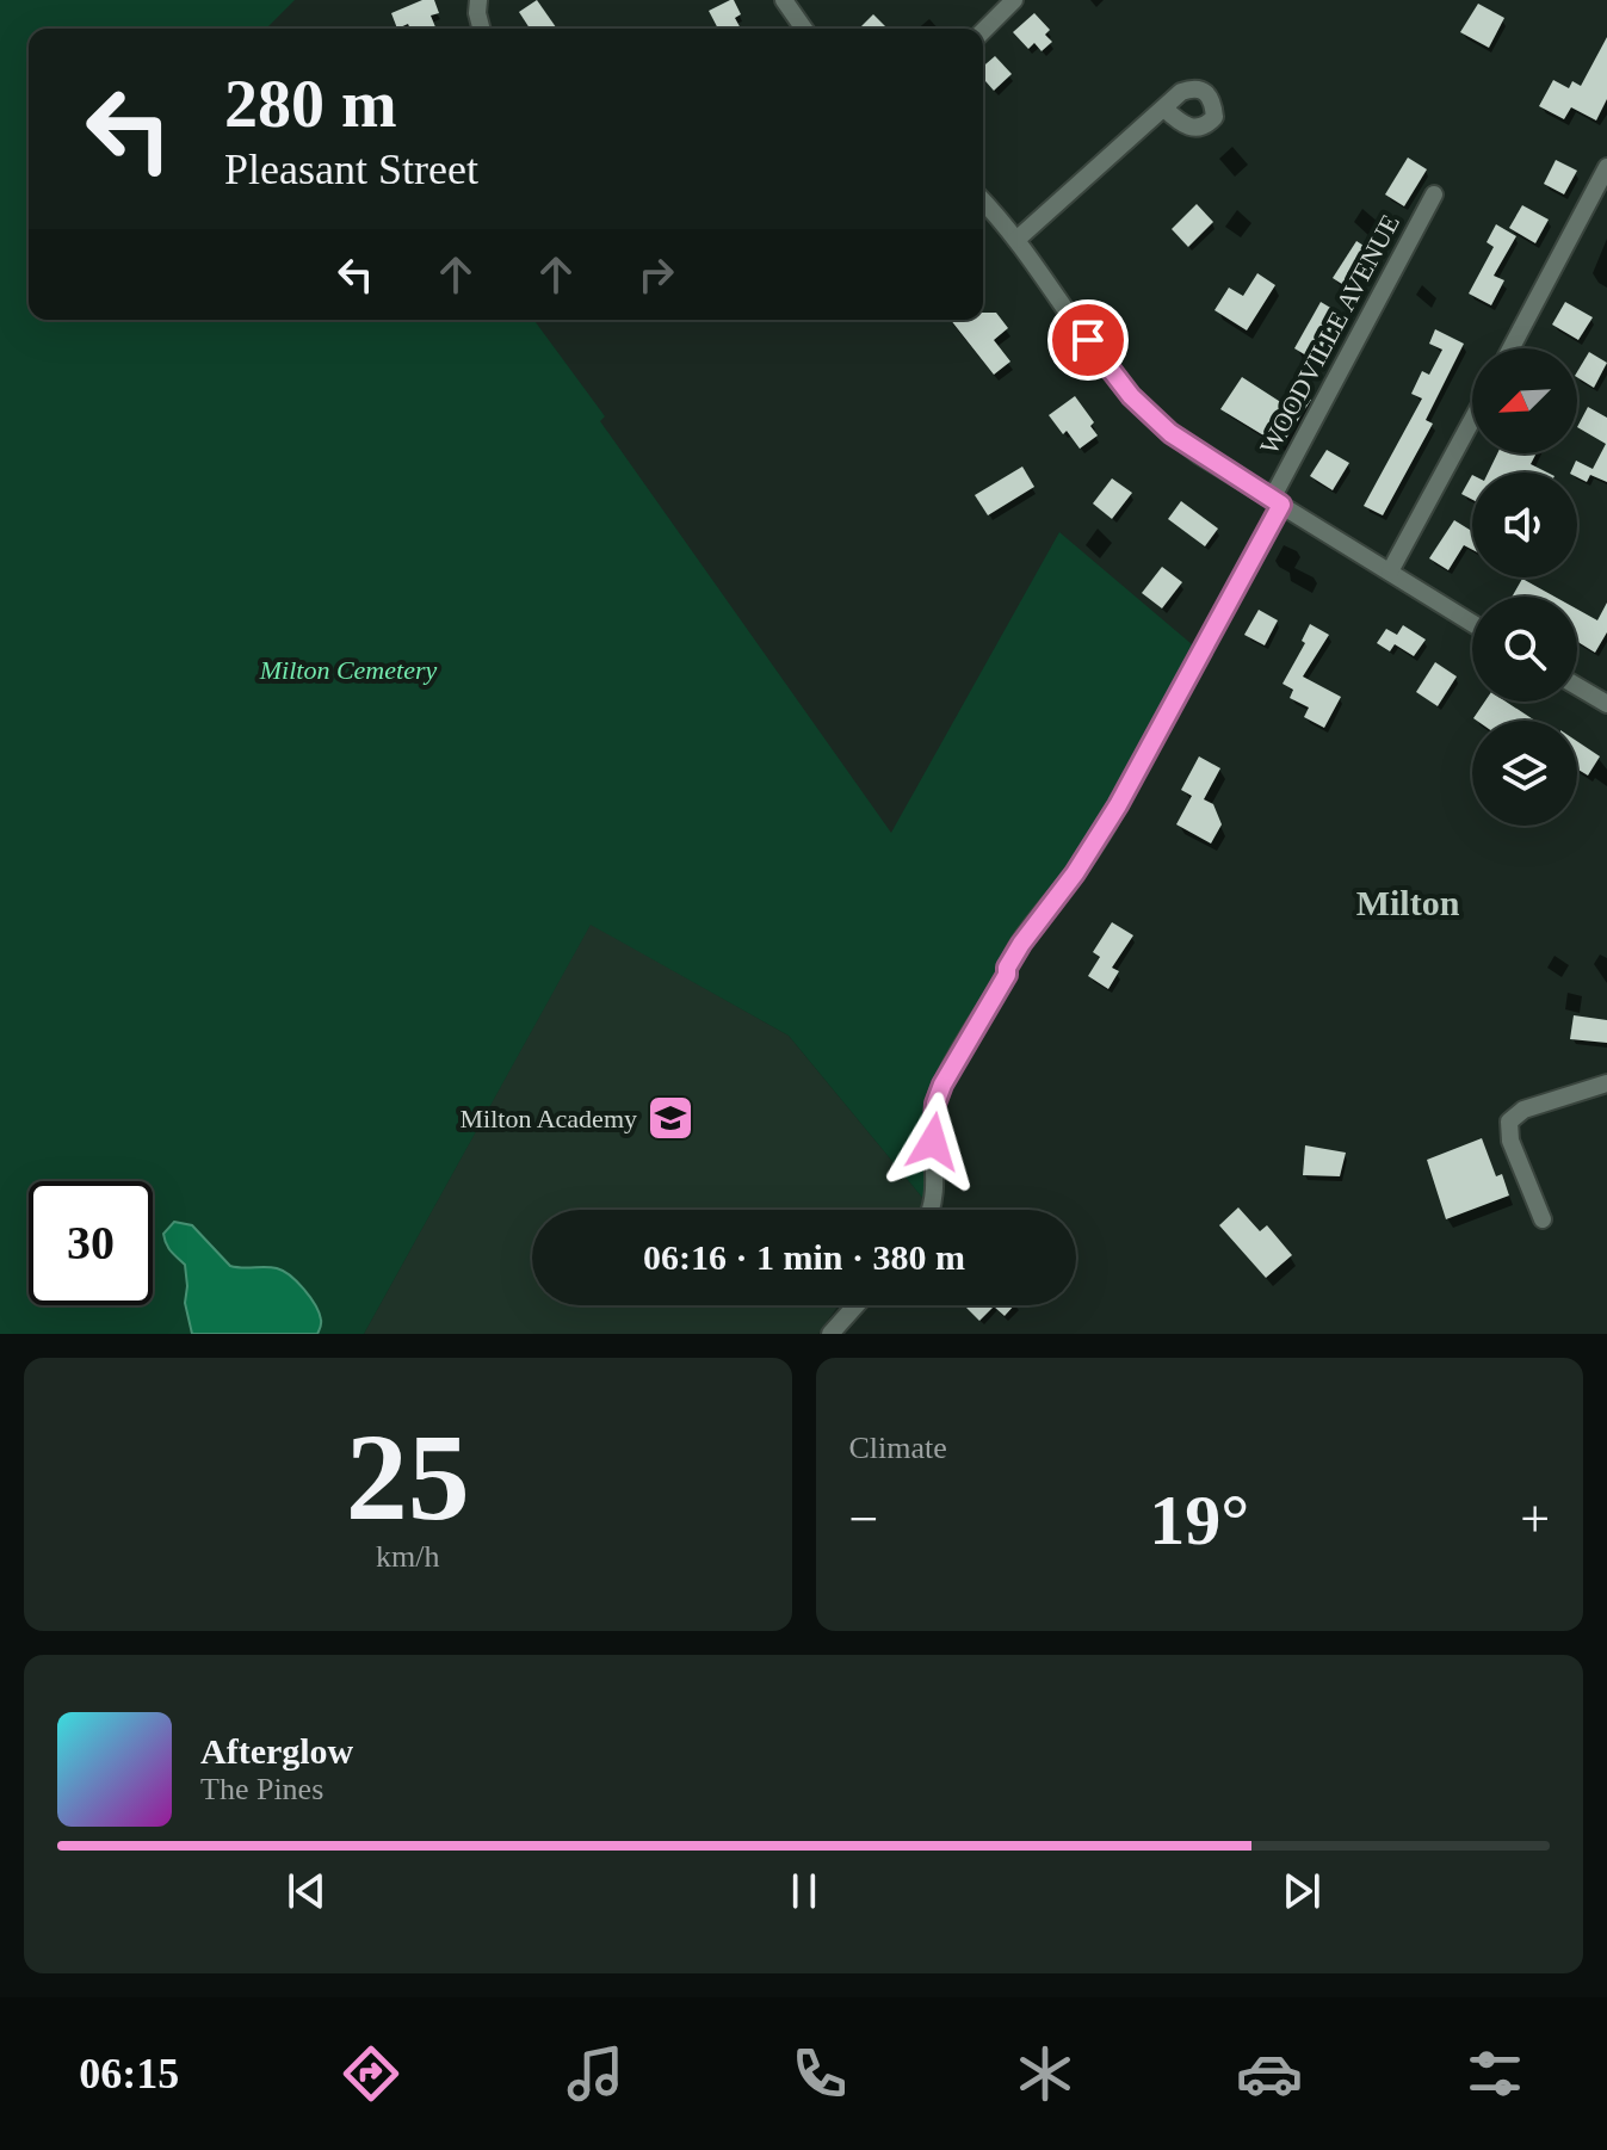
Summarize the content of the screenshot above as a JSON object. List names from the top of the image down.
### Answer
{
  "streets": {
    "street": ["WOODVILLE AVENUE"]
  },
  "districts": ["Milton"],
  "parks": ["Milton Cemetery"],
  "places": {
    "school or university": ["Milton Academy"]
  },
  "north": "bottom left",
  "page": {
    "turn": ["280 m", "Pleasant Street"],
    "limit": "30",
    "trip": "06:16 · 1 min · 380 m",
    "tile": [
      ["25", "km/h"],
      "Climate"
    ],
    "heat": ["−", "19°", "+"],
    "song": ["Afterglow", "The Pines"],
    "tabs": "06:15"
  }
}
